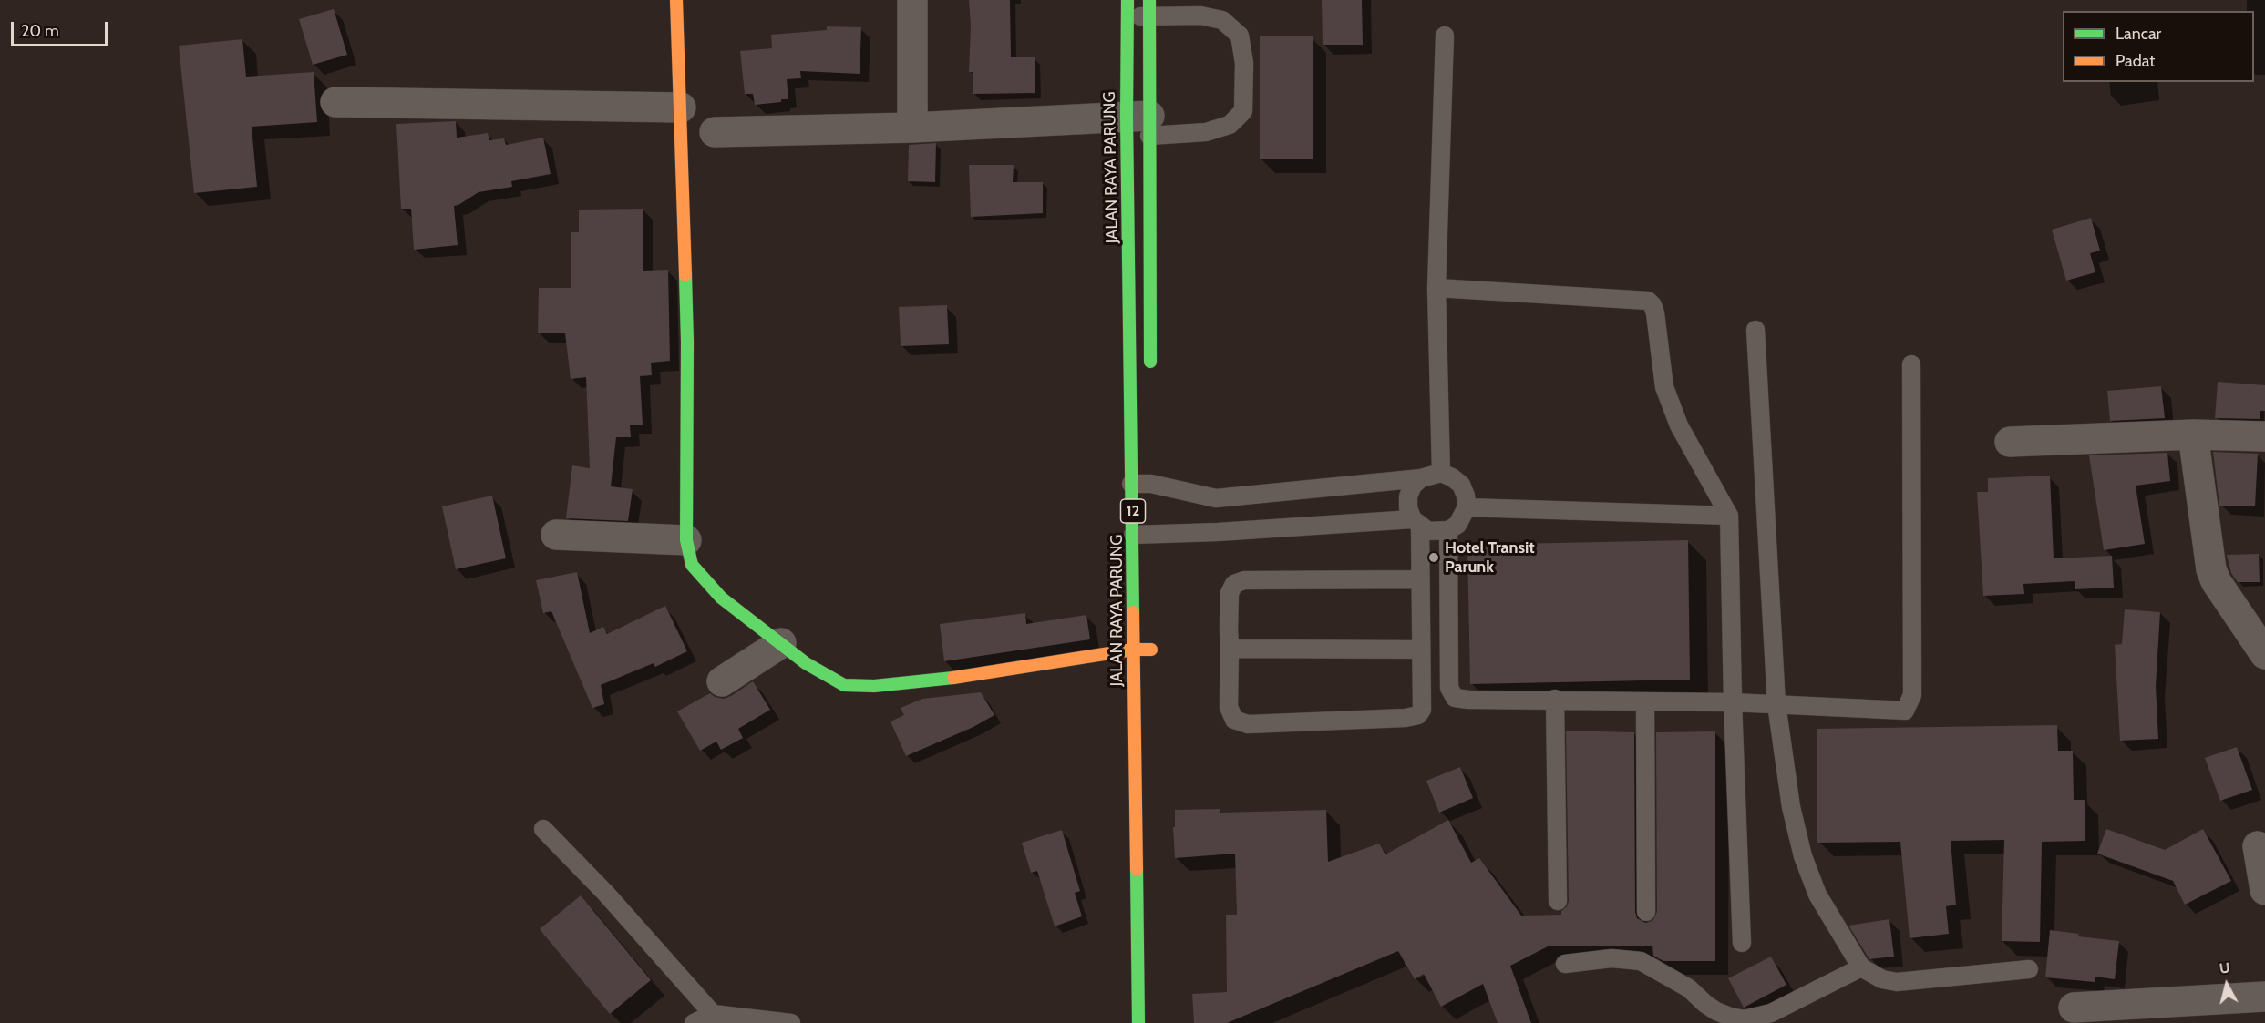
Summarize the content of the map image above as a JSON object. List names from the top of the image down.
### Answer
{
  "streets": {
    "main road": ["JALAN RAYA PARUNG", "12"]
  },
  "places": ["Hotel Transit Parunk"],
  "legend": ["Lancar", "Padat"],
  "scale_bar": "20 m",
  "north": "top"
}
